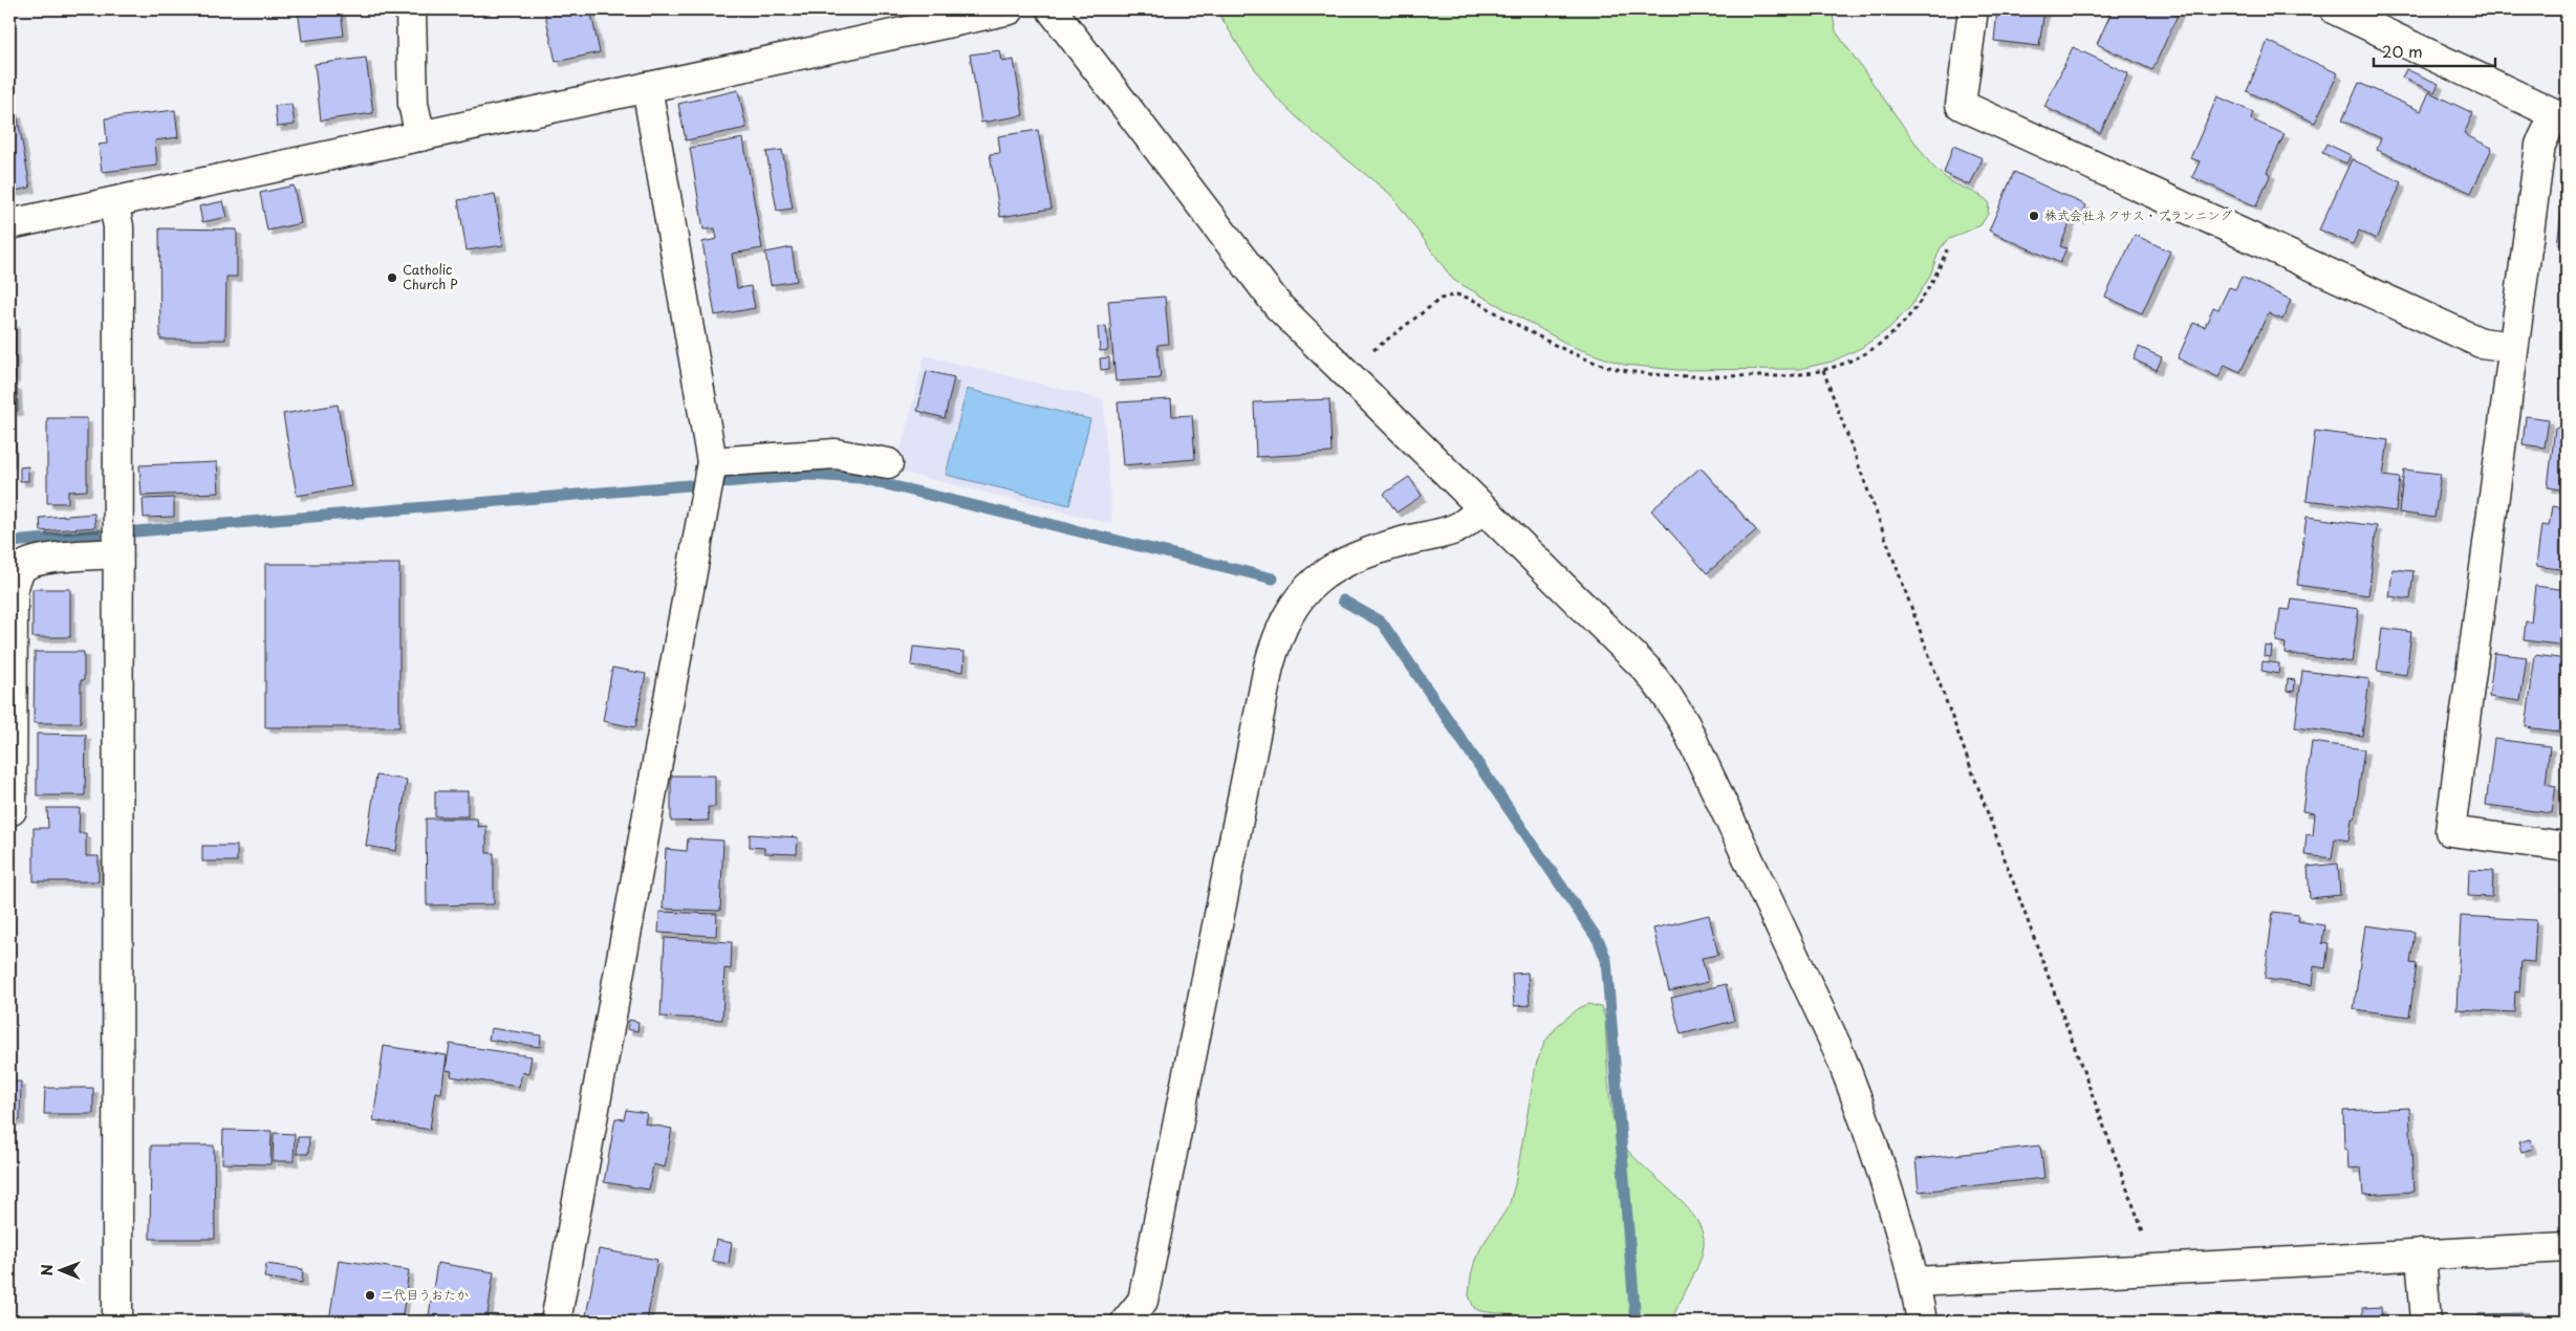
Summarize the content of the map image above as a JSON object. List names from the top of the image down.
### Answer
{
  "places": ["株式会社ネクサス・プランニング", "Catholic Church P", "二代目うおたか"],
  "scale_bar": "20 m",
  "north": "left"
}
